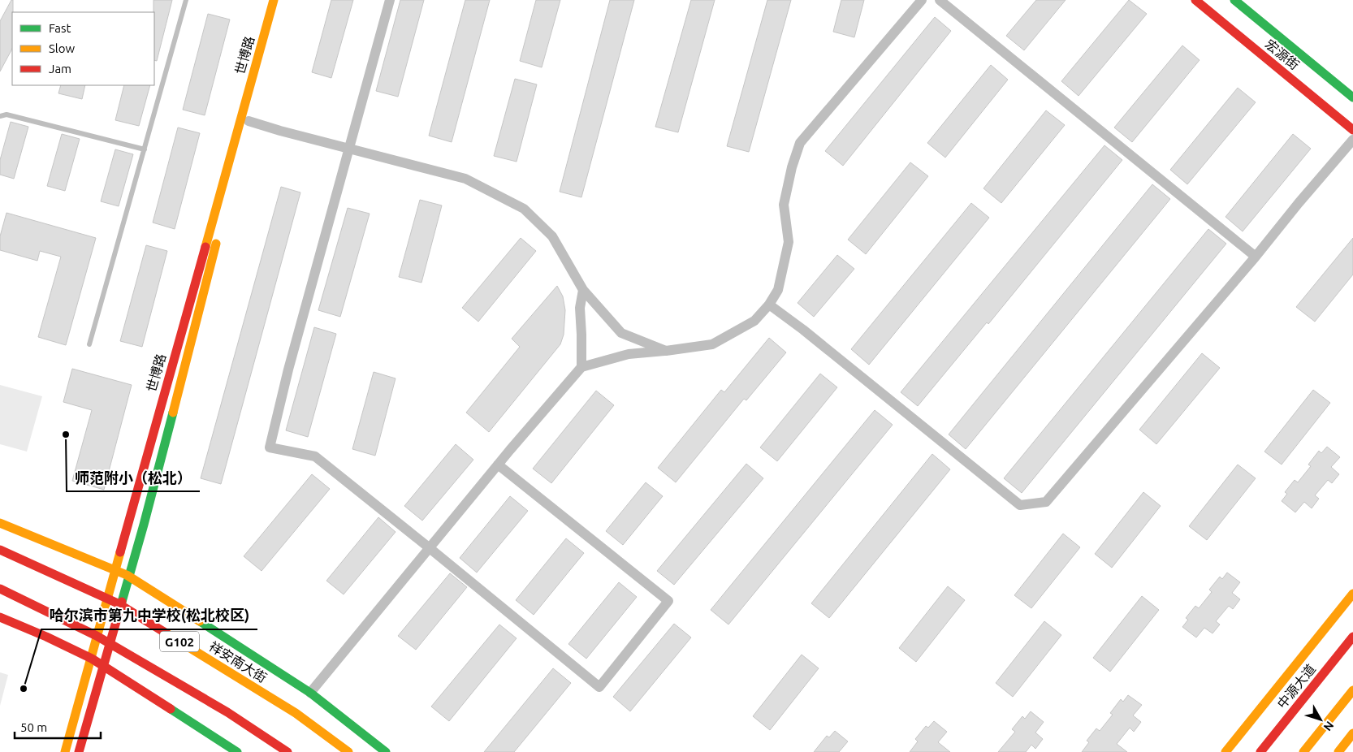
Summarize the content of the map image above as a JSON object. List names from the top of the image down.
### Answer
{
  "streets": {
    "main road": [
      "宏源街",
      "世博路",
      "G102",
      "祥安南大街",
      "中源大道"
    ]
  },
  "crossings": [
    ["世博路", "G102"],
    ["世博路", "祥安南大街"]
  ],
  "places": ["师范附小（松北）", "哈尔滨市第九中学校(松北校区)"],
  "legend": ["Fast", "Slow", "Jam"],
  "scale_bar": "50 m",
  "north": "bottom right"
}
